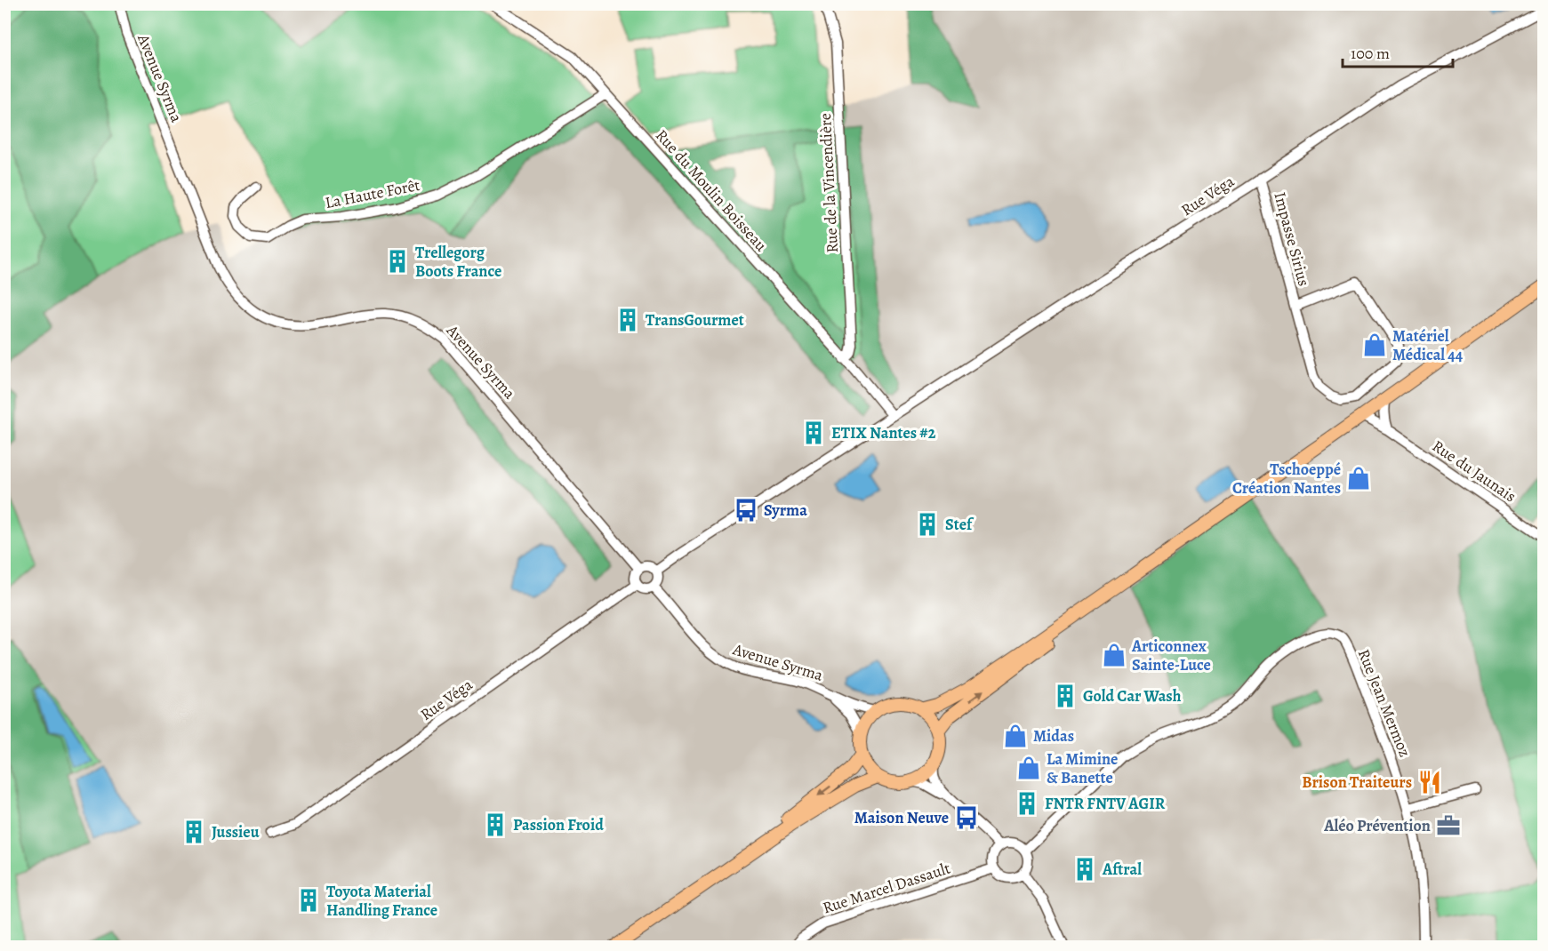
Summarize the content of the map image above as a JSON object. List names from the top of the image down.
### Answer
{
  "streets": {
    "street": [
      "Avenue Syrma",
      "Rue de la Vincendière",
      "Rue du Moulin Boisseau",
      "La Haute Forêt",
      "Rue Véga",
      "Impasse Sirius",
      "Rue du Jaunais",
      "Rue Jean Mermoz",
      "Rue Marcel Dassault"
    ]
  },
  "crossings": [
    ["Avenue Syrma", "Rue Véga"],
    ["Rue de la Vincendière", "Rue du Moulin Boisseau"],
    ["Rue du Moulin Boisseau", "La Haute Forêt"],
    ["Rue du Moulin Boisseau", "Rue Véga"],
    ["Rue Véga", "Impasse Sirius"],
    ["Rue Jean Mermoz", "Rue Marcel Dassault"]
  ],
  "places": {
    "building": [
      "Trellegorg Boots France",
      "TransGourmet",
      "ETIX Nantes #2",
      "Stef",
      "Gold Car Wash",
      "FNTR FNTV AGIR",
      "Passion Froid",
      "Jussieu",
      "Aftral",
      "Toyota Material Handling France"
    ],
    "shop": [
      "Matériel Médical 44",
      "Tschoeppé Création Nantes",
      "Articonnex Sainte-Luce",
      "Midas",
      "La Mimine & Banette"
    ],
    "bus stop": ["Syrma", "Maison Neuve"],
    "restaurant": ["Brison Traiteurs"],
    "office": ["Aléo Prévention"]
  },
  "scale_bar": "100 m"
}
